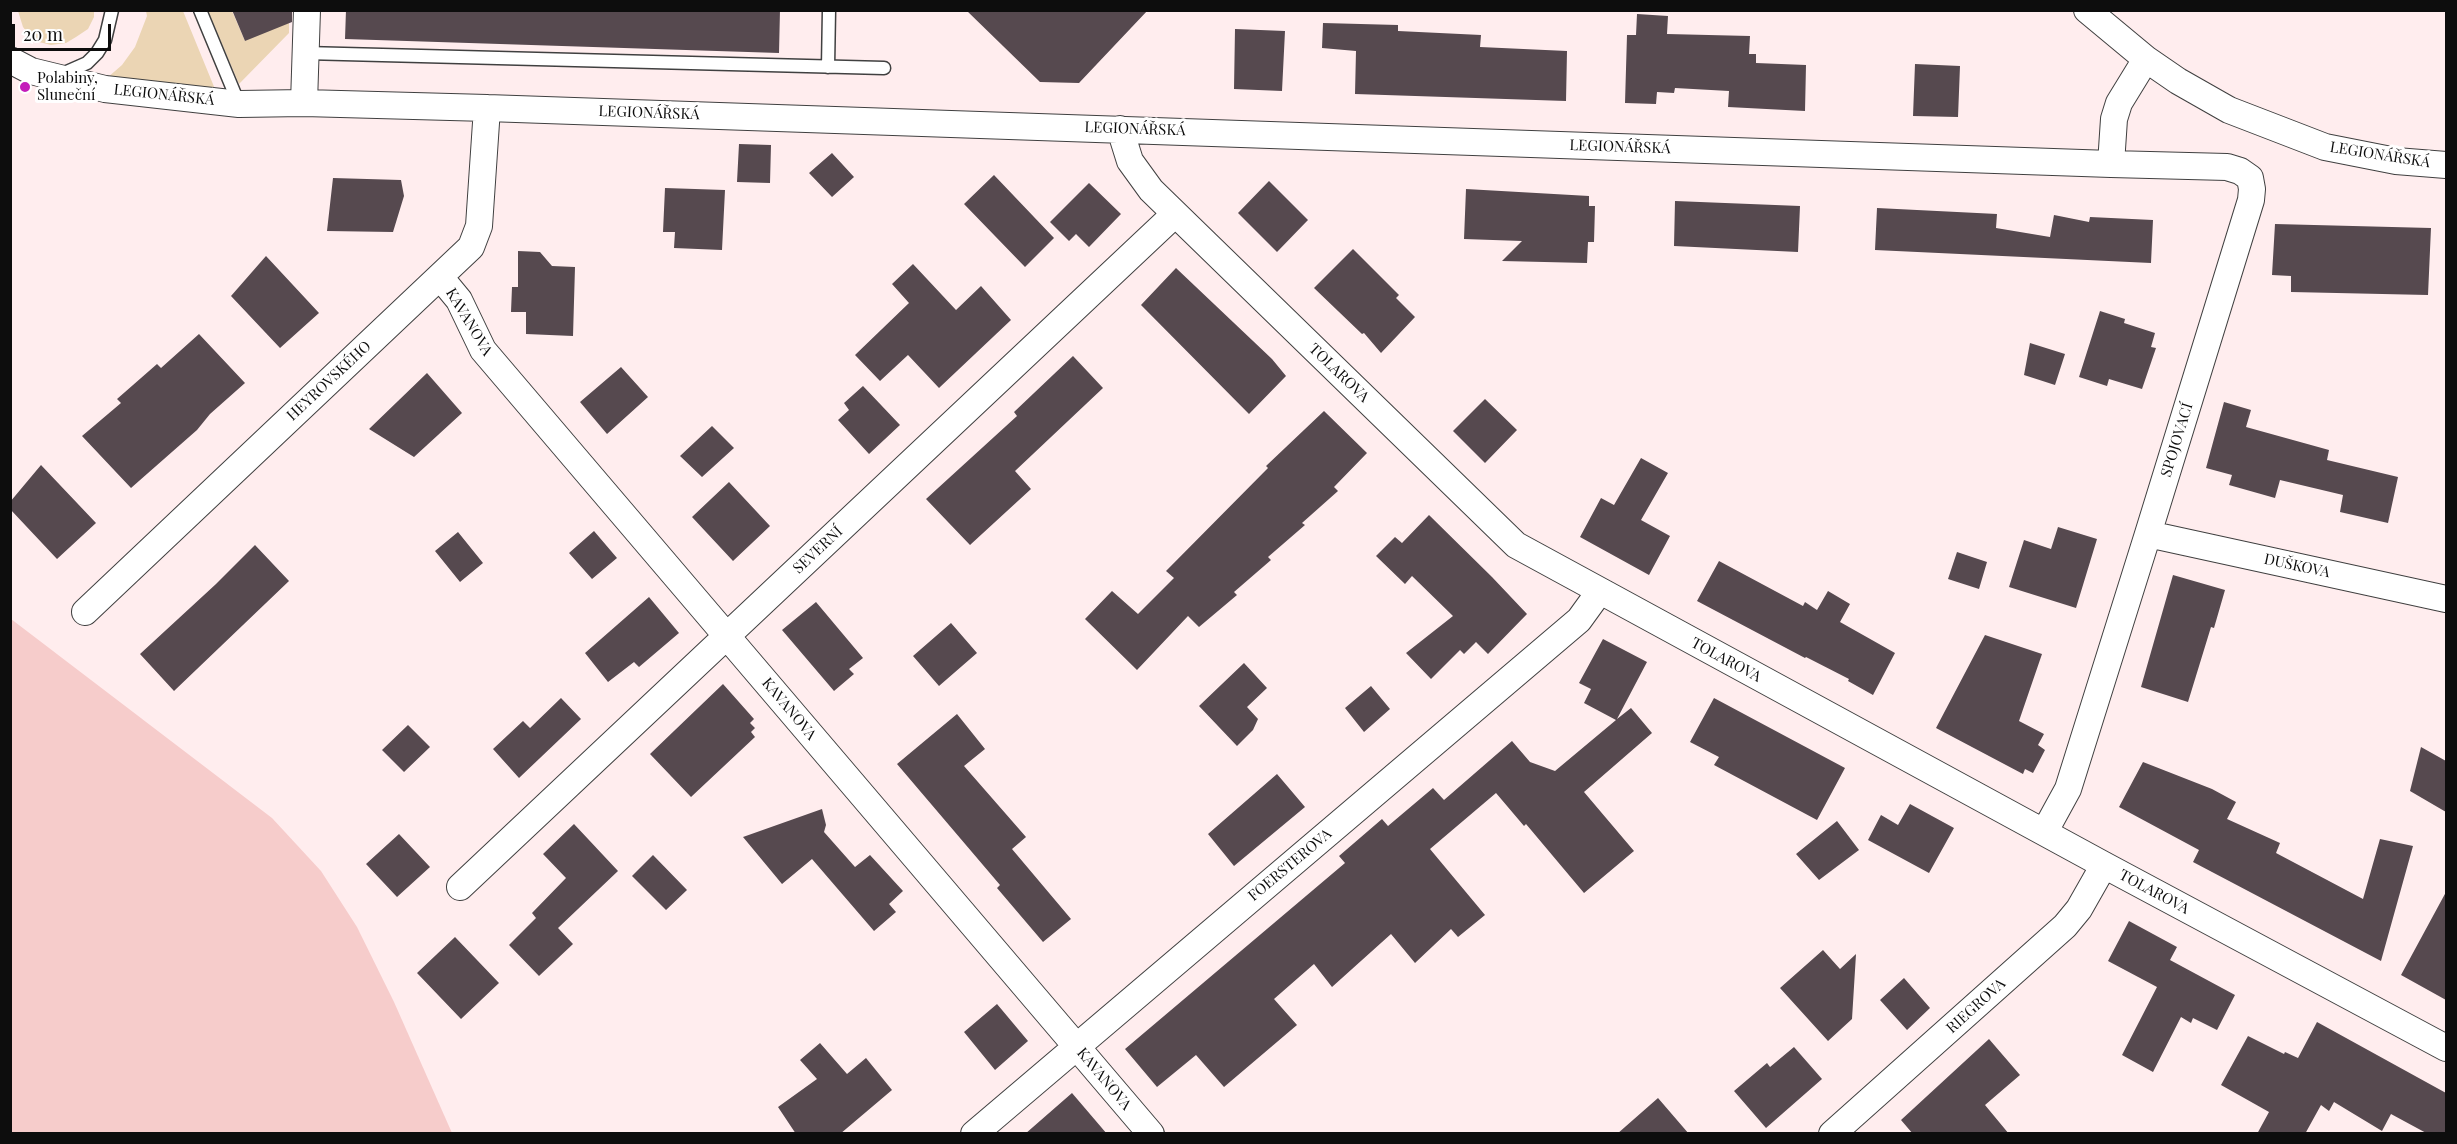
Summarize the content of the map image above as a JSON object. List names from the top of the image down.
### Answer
{
  "streets": {
    "street": [
      "LEGIONÁŘSKÁ",
      "KAVANOVA",
      "TOLAROVA",
      "HEYROVSKÉHO",
      "SPOJOVACÍ",
      "SEVERNÍ",
      "DUŠKOVA",
      "FOERSTEROVA",
      "RIEGROVA"
    ]
  },
  "crossings": [
    ["LEGIONÁŘSKÁ", "TOLAROVA"],
    ["LEGIONÁŘSKÁ", "HEYROVSKÉHO"],
    ["LEGIONÁŘSKÁ", "SPOJOVACÍ"],
    ["KAVANOVA", "HEYROVSKÉHO"],
    ["KAVANOVA", "SEVERNÍ"],
    ["KAVANOVA", "FOERSTEROVA"],
    ["TOLAROVA", "SPOJOVACÍ"],
    ["TOLAROVA", "SEVERNÍ"],
    ["TOLAROVA", "FOERSTEROVA"],
    ["TOLAROVA", "RIEGROVA"],
    ["SPOJOVACÍ", "DUŠKOVA"]
  ],
  "places": ["Polabiny, Sluneční"],
  "scale_bar": "20 m"
}
